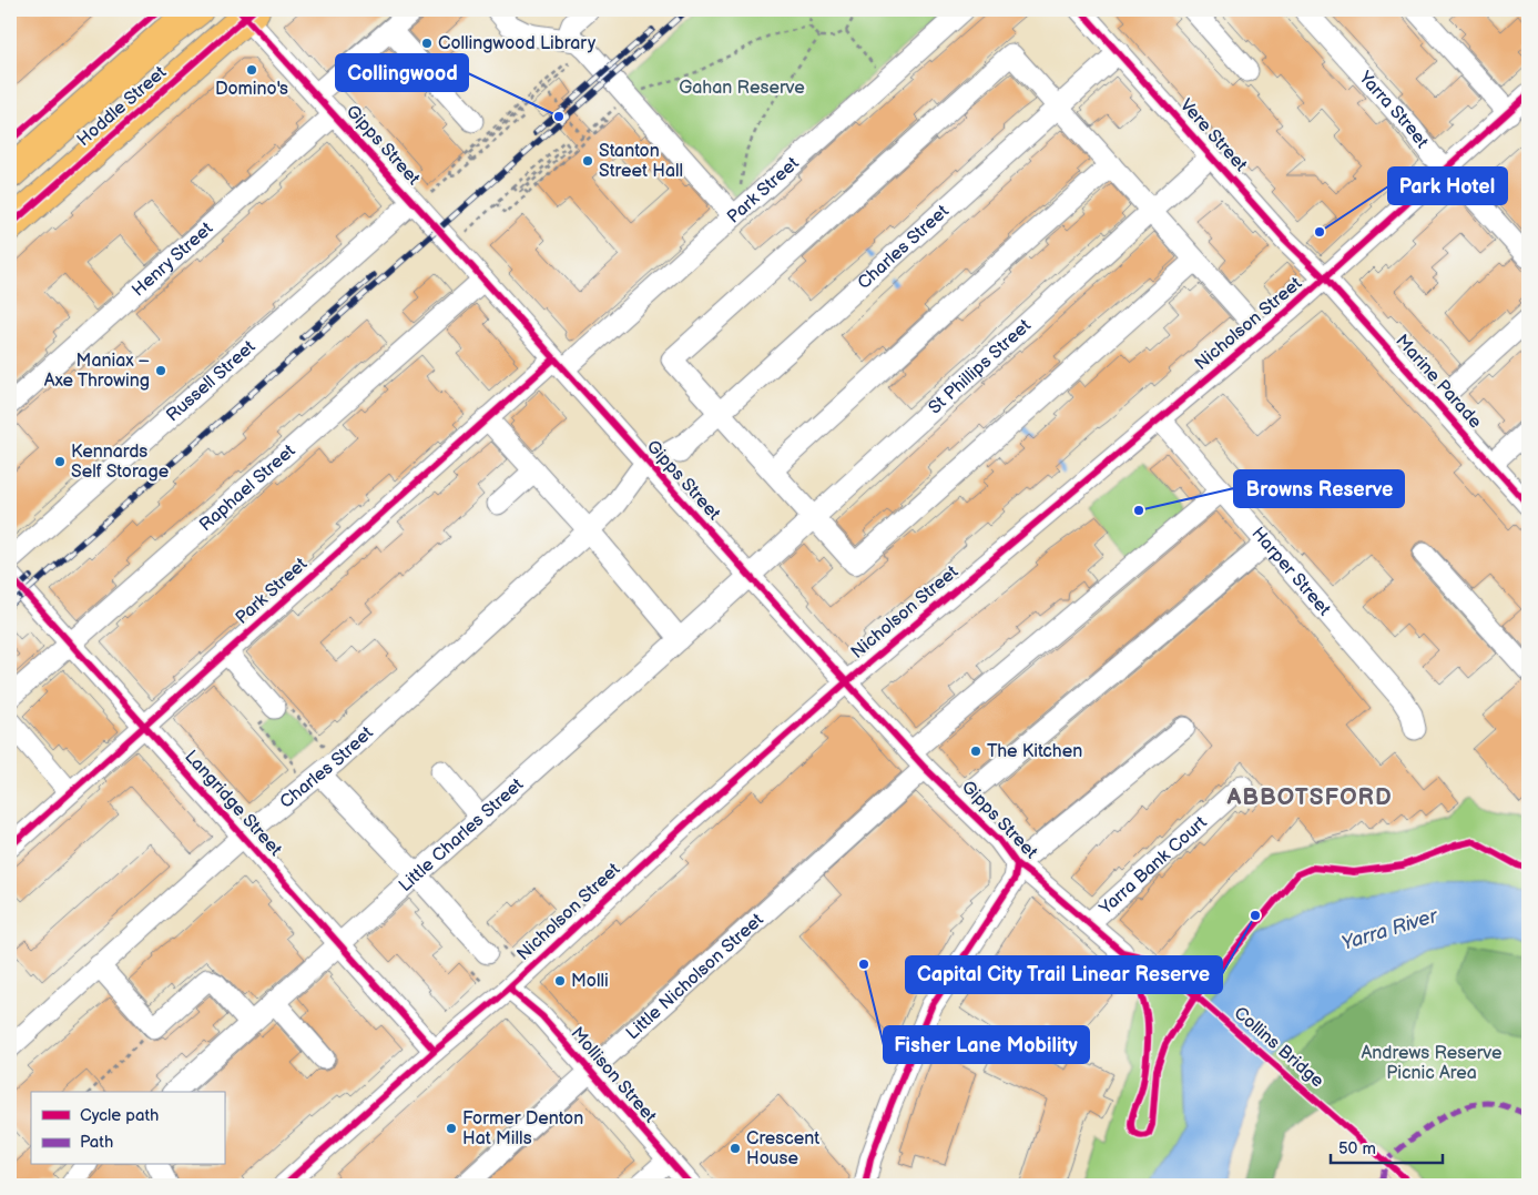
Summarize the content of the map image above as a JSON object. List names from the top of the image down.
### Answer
{
  "streets": {
    "highway": ["Hoddle Street"],
    "street": [
      "Yarra Street",
      "Vere Street",
      "Gipps Street",
      "Park Street",
      "Charles Street",
      "Henry Street",
      "Nicholson Street",
      "St Phillips Street",
      "Russell Street",
      "Marine Parade",
      "Raphael Street",
      "Harper Street",
      "Langridge Street",
      "Little Charles Street",
      "Yarra Bank Court",
      "Little Nicholson Street",
      "Mollison Street"
    ],
    "cycle path": ["Collins Bridge"]
  },
  "crossings": [
    ["Hoddle Street", "Gipps Street"],
    ["Yarra Street", "Nicholson Street"],
    ["Vere Street", "Charles Street"],
    ["Vere Street", "Nicholson Street"],
    ["Vere Street", "St Phillips Street"],
    ["Vere Street", "Marine Parade"],
    ["Gipps Street", "Park Street"],
    ["Gipps Street", "Charles Street"],
    ["Gipps Street", "Henry Street"],
    ["Gipps Street", "Nicholson Street"],
    ["Gipps Street", "St Phillips Street"],
    ["Gipps Street", "Russell Street"],
    ["Gipps Street", "Raphael Street"],
    ["Gipps Street", "Little Charles Street"],
    ["Gipps Street", "Yarra Bank Court"],
    ["Gipps Street", "Little Nicholson Street"],
    ["Park Street", "Langridge Street"],
    ["Charles Street", "Langridge Street"],
    ["Nicholson Street", "Marine Parade"],
    ["Nicholson Street", "Harper Street"],
    ["Nicholson Street", "Langridge Street"],
    ["Nicholson Street", "Mollison Street"],
    ["St Phillips Street", "Little Charles Street"],
    ["Raphael Street", "Langridge Street"],
    ["Harper Street", "Little Nicholson Street"],
    ["Langridge Street", "Little Charles Street"],
    ["Little Nicholson Street", "Mollison Street"]
  ],
  "districts": ["ABBOTSFORD"],
  "water": ["Yarra River"],
  "parks": ["Gahan Reserve", "Andrews Reserve Picnic Area"],
  "places": [
    "Collingwood Library",
    "Domino's",
    "Collingwood",
    "Stanton Street Hall",
    "Park Hotel",
    "Maniax – Axe Throwing",
    "Kennards Self Storage",
    "Browns Reserve",
    "The Kitchen",
    "Capital City Trail Linear Reserve",
    "Fisher Lane Mobility",
    "Molli",
    "Former Denton Hat Mills",
    "Crescent House"
  ],
  "legend": ["Cycle path", "Path"],
  "scale_bar": "50 m"
}
